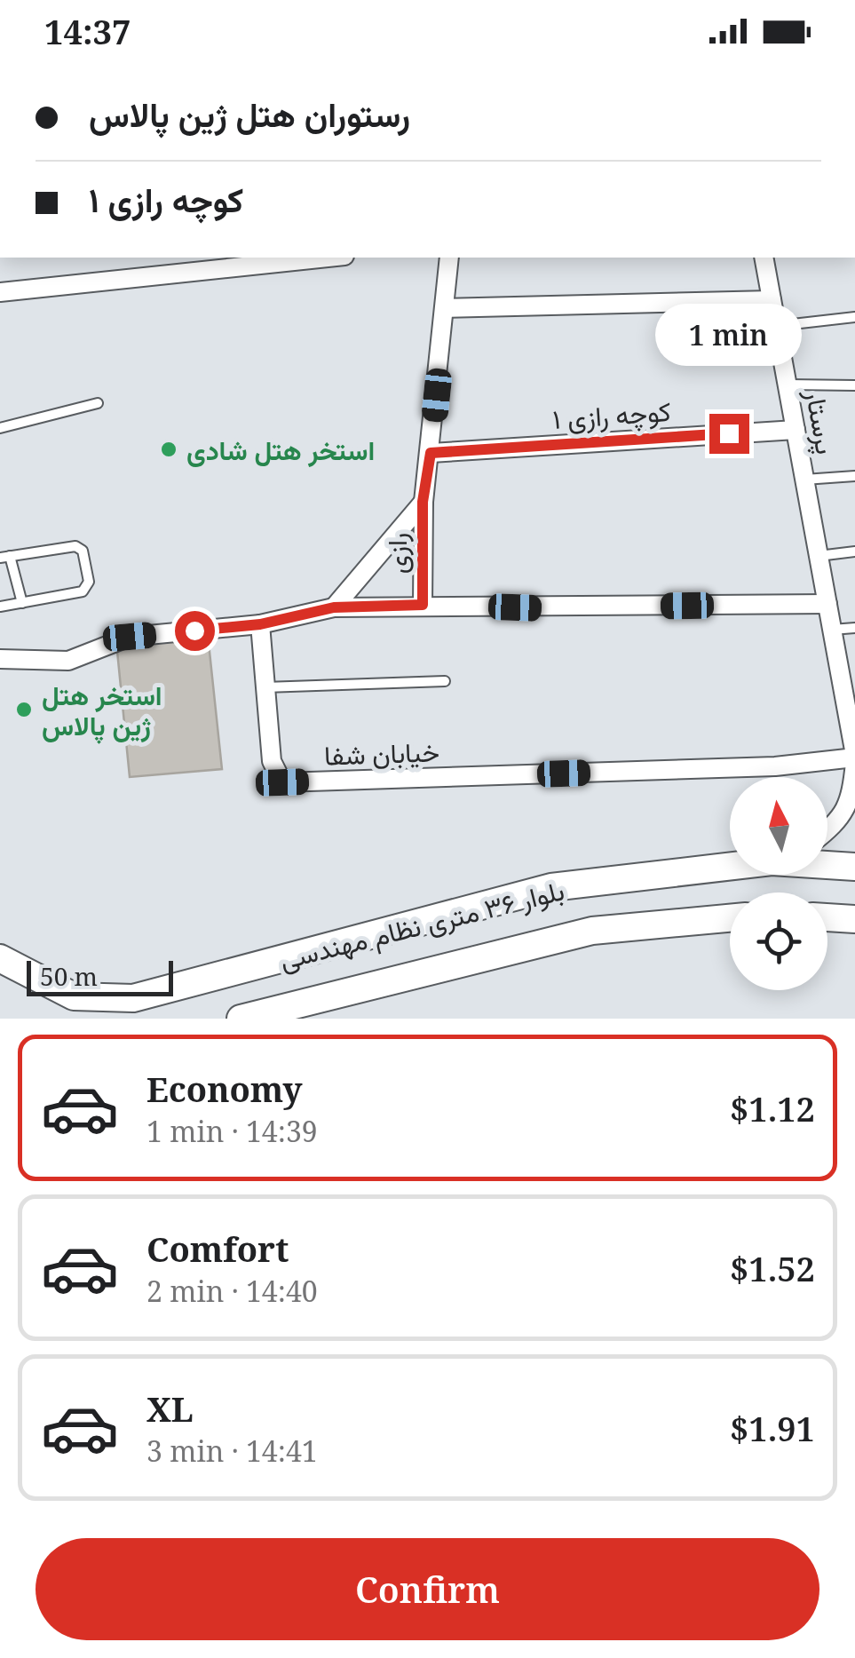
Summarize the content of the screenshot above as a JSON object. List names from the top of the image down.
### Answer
{
  "streets": {
    "main road": ["بلوار ۳۶ متری نظام مهندسی"],
    "street": [
      "کوچه رازی ۱",
      "پرستار",
      "رازی",
      "خیابان شفا"
    ]
  },
  "crossings": [
    ["کوچه رازی ۱", "پرستار"],
    ["کوچه رازی ۱", "رازی"],
    ["پرستار", "خیابان شفا"]
  ],
  "places": ["استخر هتل شادی", "استخر هتل ژین پالاس"],
  "scale_bar": "50 m",
  "north": "top",
  "page": {
    "status": "14:37",
    "banner": ["رستوران هتل ژین پالاس", "کوچه رازی ۱"],
    "bubble": "1 min",
    "scale": "50 m",
    "list": [
      {
        "name": "Economy",
        "note": "1 min · 14:39",
        "value": "$1.12"
      },
      {
        "name": "Comfort",
        "note": "2 min · 14:40",
        "value": "$1.52"
      },
      {
        "name": "XL",
        "note": "3 min · 14:41",
        "value": "$1.91"
      }
    ],
    "buttons": "Confirm"
  }
}
